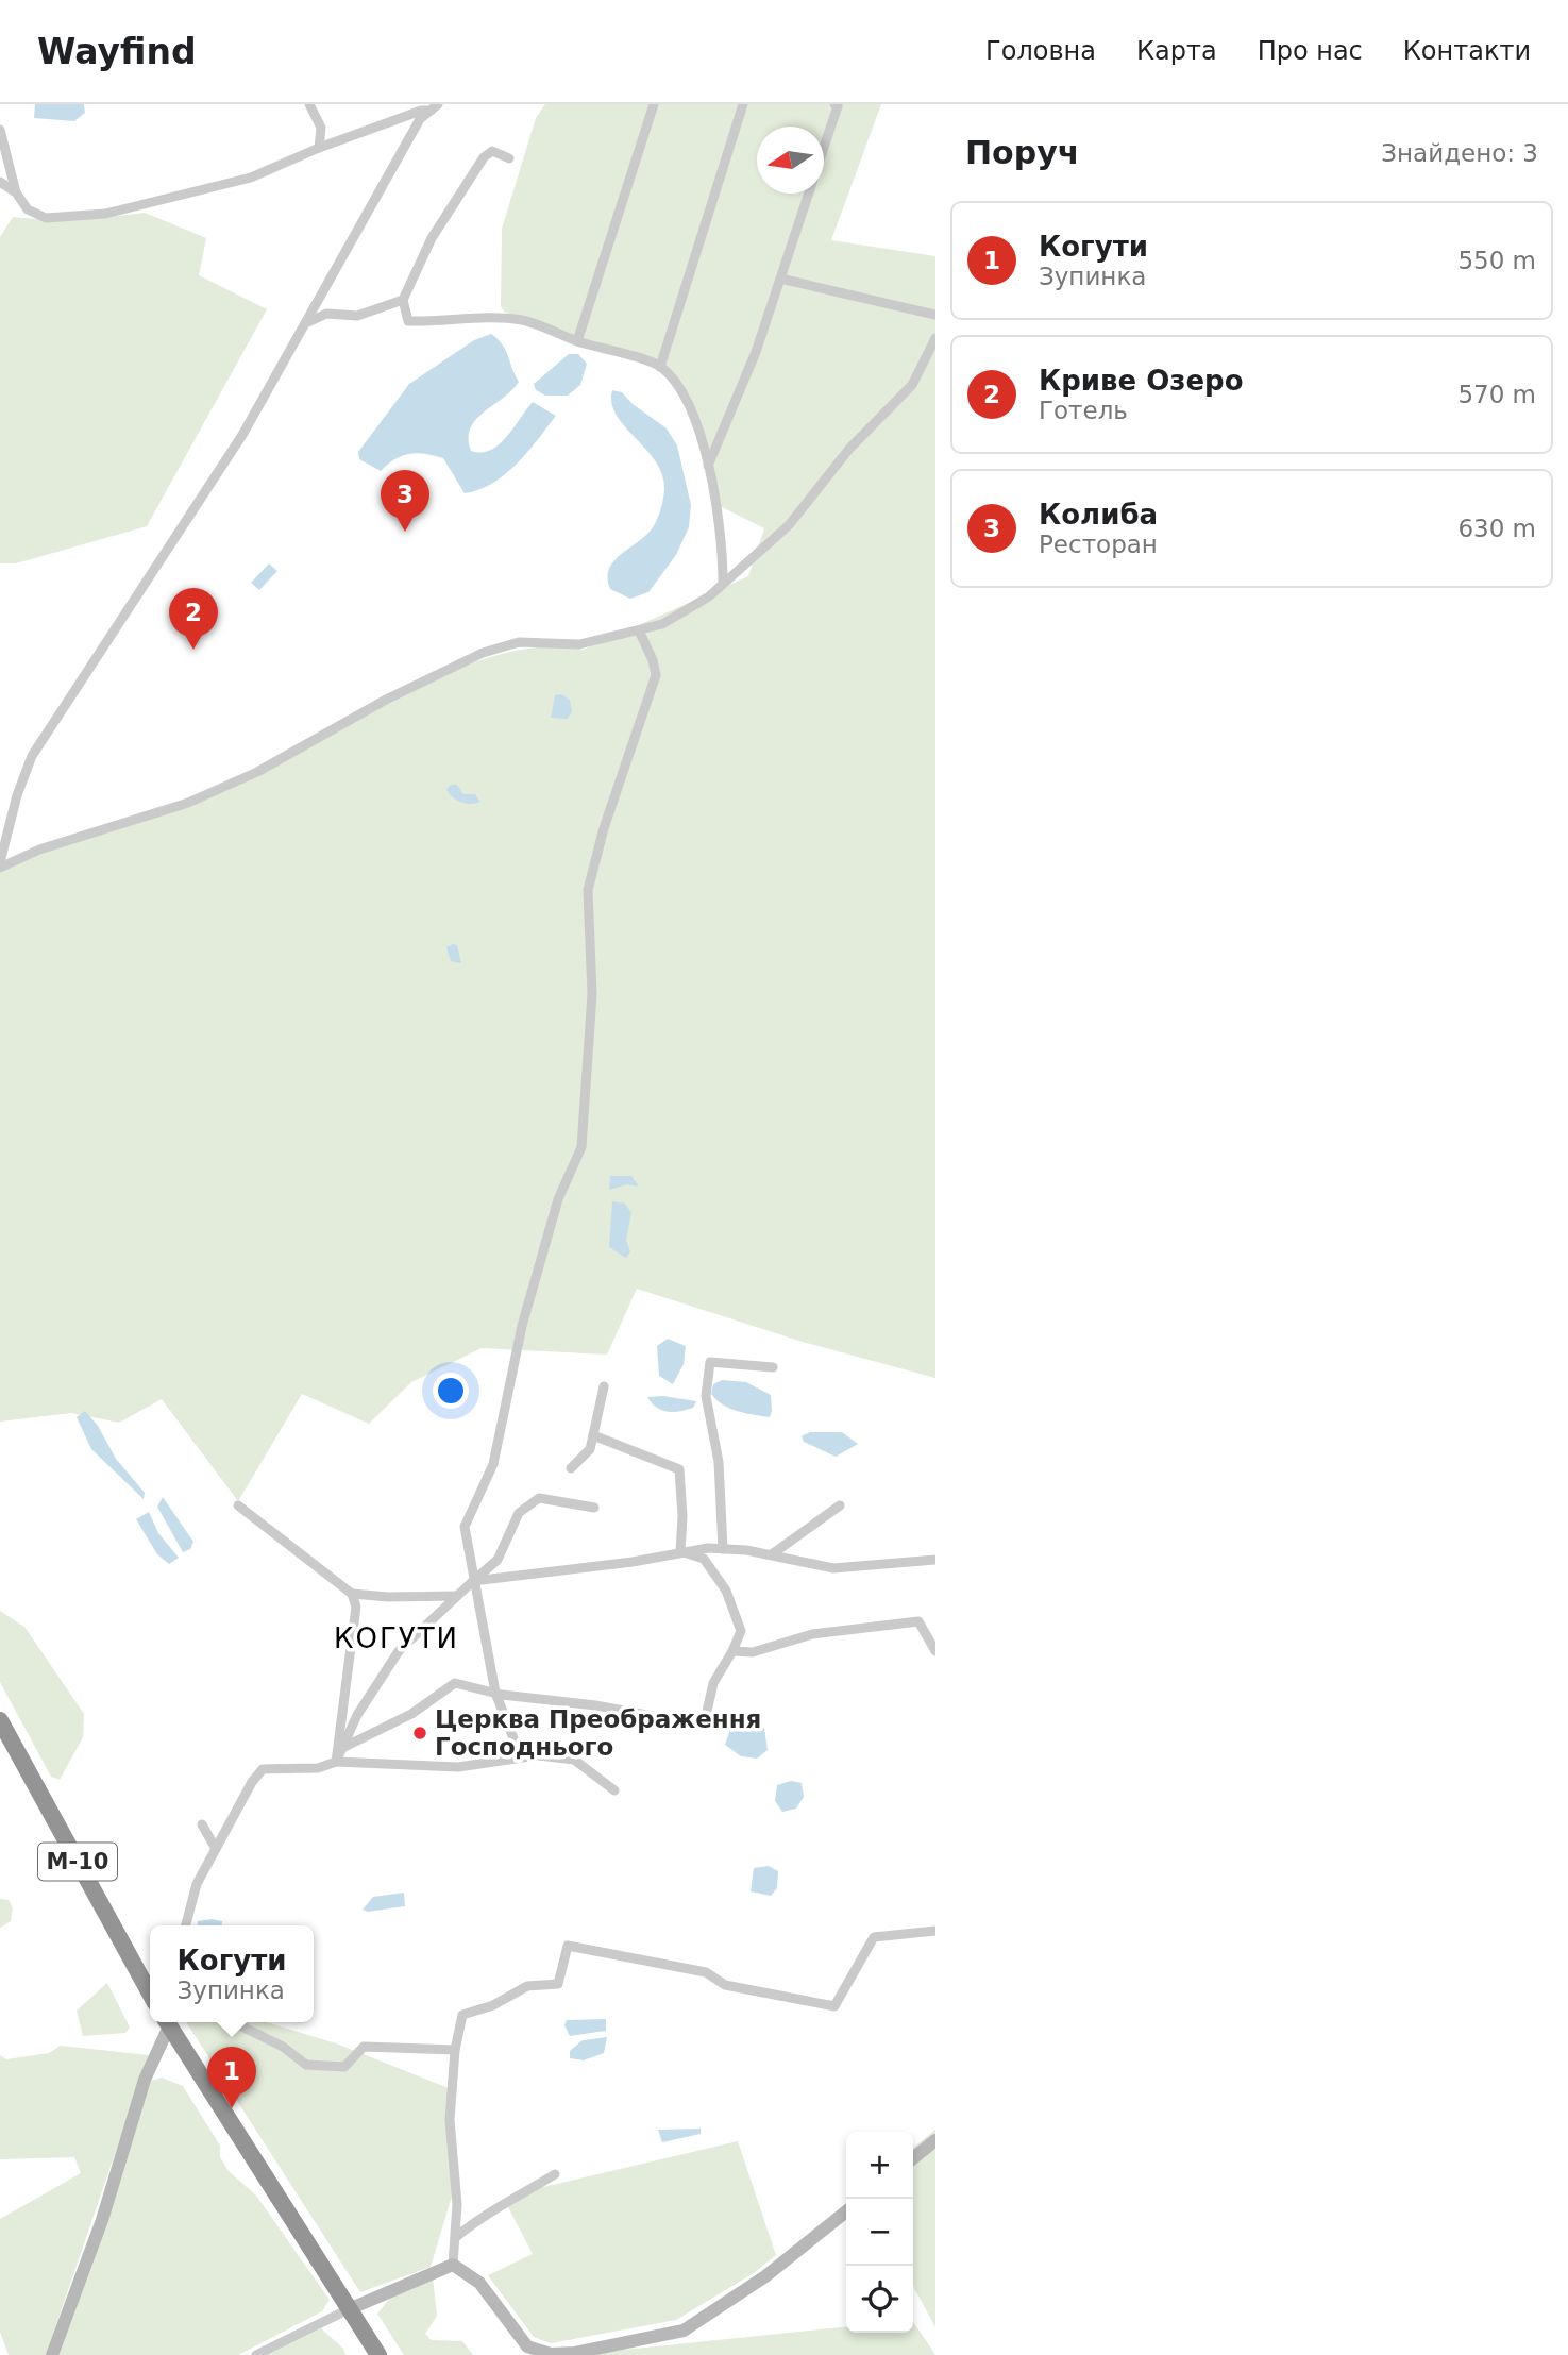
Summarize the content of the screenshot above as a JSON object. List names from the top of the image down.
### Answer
{
  "streets": {
    "highway": ["М-10"]
  },
  "districts": ["КОГУТИ"],
  "places": ["Церква Преображення Господнього"],
  "north": "left",
  "page": {
    "header": "Wayfind",
    "nav": [
      "Головна",
      "Карта",
      "Про нас",
      "Контакти"
    ],
    "heading": ["Поруч", "Знайдено: 3"],
    "list": [
      {
        "mark": "1",
        "name": "Когути",
        "note": "Зупинка",
        "value": "550 m"
      },
      {
        "mark": "2",
        "name": "Криве Озеро",
        "note": "Готель",
        "value": "570 m"
      },
      {
        "mark": "3",
        "name": "Колиба",
        "note": "Ресторан",
        "value": "630 m"
      }
    ],
    "pins": ["3", "2", "1"],
    "popup": ["Когути", "Зупинка"],
    "map_buttons": ["+", "−"]
  }
}
